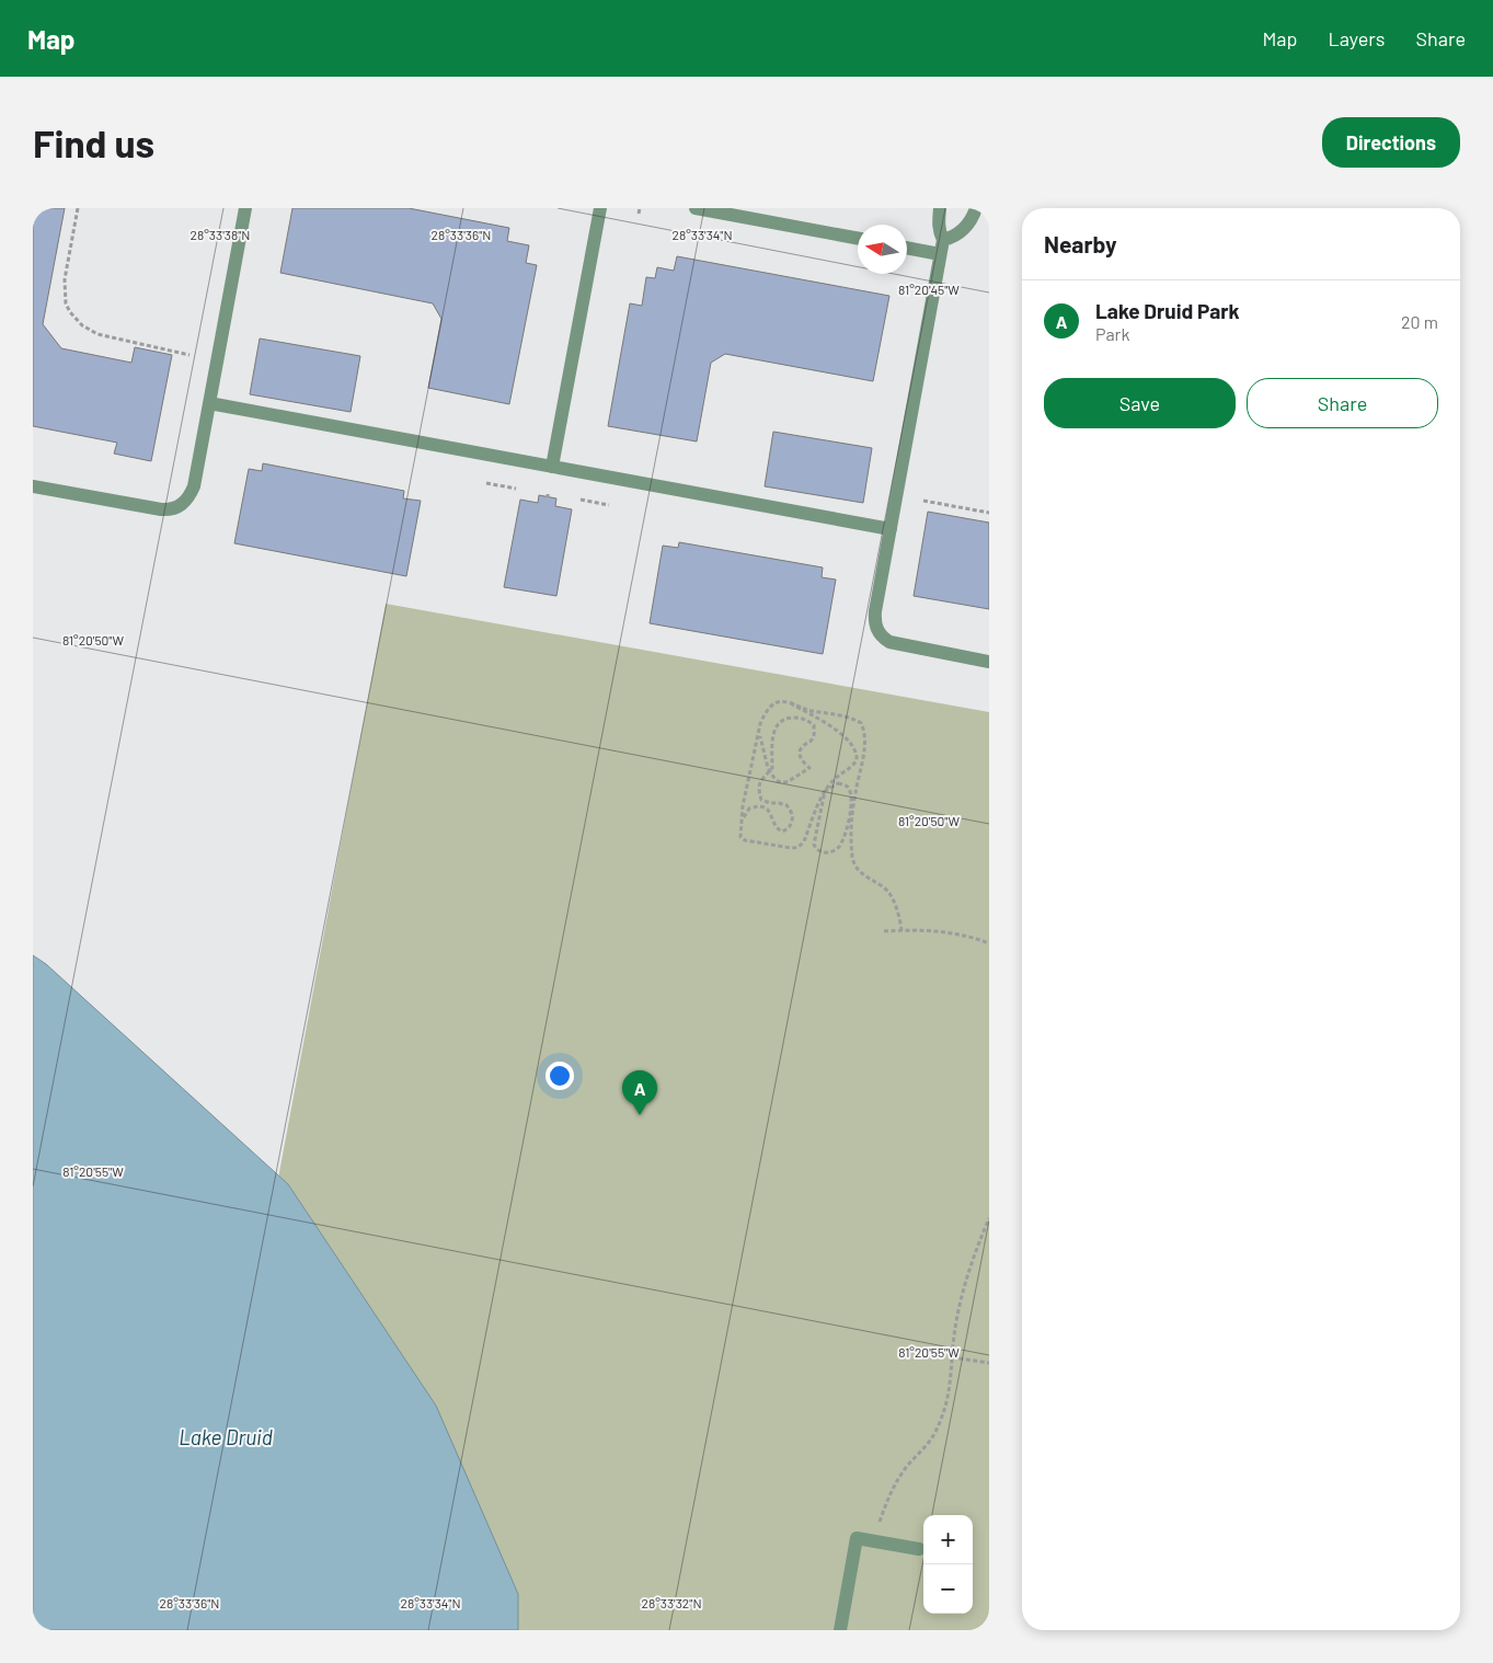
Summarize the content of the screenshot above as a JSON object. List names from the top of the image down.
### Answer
{
  "water": ["Lake Druid"],
  "north": "left",
  "page": {
    "header": "Map",
    "nav": ["Map", "Layers", "Share"],
    "buttons": [
      "Directions",
      ["Save", "Share"]
    ],
    "title": "Find us",
    "heading": "Nearby",
    "list": [
      {
        "mark": "A",
        "name": "Lake Druid Park",
        "note": "Park",
        "value": "20 m"
      }
    ],
    "pins": "A",
    "map_buttons": ["+", "−"]
  },
  "coordinates": [
    "28°33'38\"N",
    "28°33'36\"N",
    "28°33'34\"N",
    "81°20'45\"W",
    "81°20'50\"W",
    "81°20'55\"W",
    "28°33'32\"N"
  ]
}
